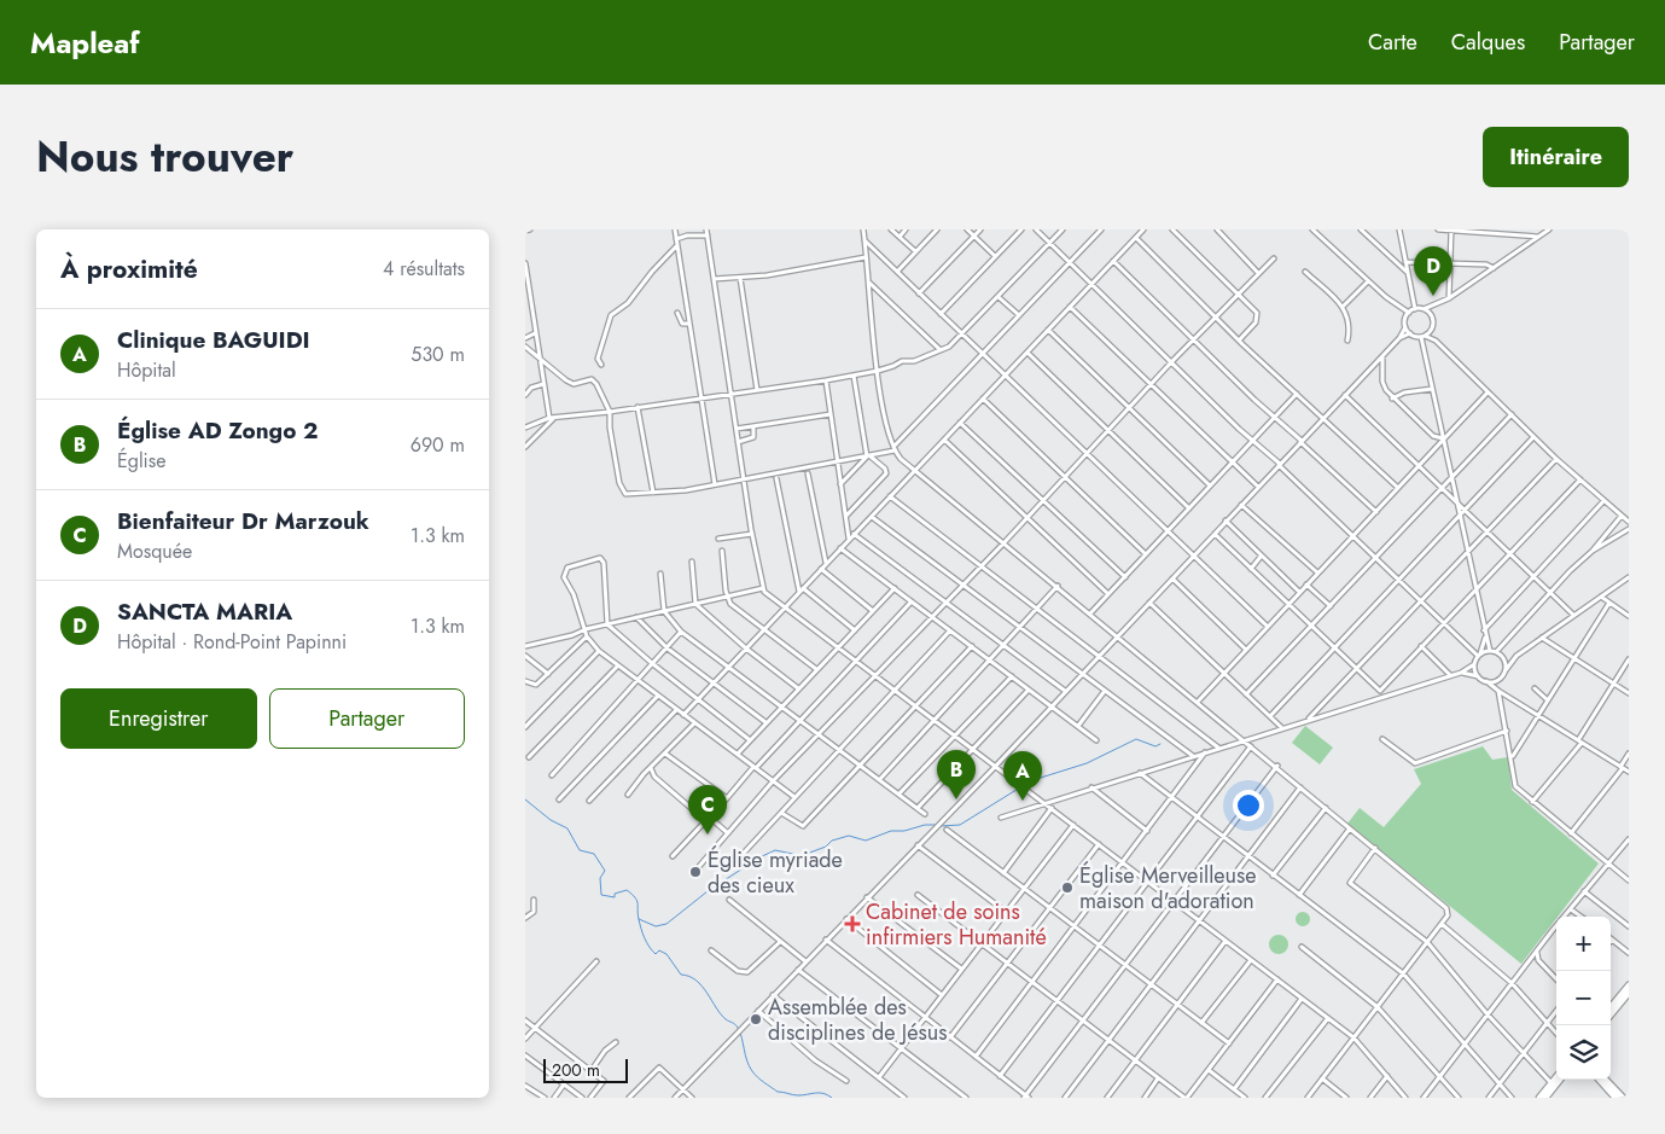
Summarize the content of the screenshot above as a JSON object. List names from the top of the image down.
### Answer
{
  "places": {
    "other": ["Église myriade des cieux", "Église Merveilleuse maison d'adoration", "Assemblée des disciplines de Jésus"],
    "health": ["Cabinet de soins infirmiers Humanité"]
  },
  "scale_bar": "200 m",
  "page": {
    "header": "Mapleaf",
    "nav": ["Carte", "Calques", "Partager"],
    "title": "Nous trouver",
    "buttons": [
      "Itinéraire",
      ["Enregistrer", "Partager"]
    ],
    "heading": ["À proximité", "4 résultats"],
    "pins": [
      "D",
      "B",
      "A",
      "C"
    ],
    "list": [
      {
        "mark": "A",
        "name": "Clinique BAGUIDI",
        "note": "Hôpital",
        "value": "530 m"
      },
      {
        "mark": "B",
        "name": "Église AD Zongo 2",
        "note": "Église",
        "value": "690 m"
      },
      {
        "mark": "C",
        "name": "Bienfaiteur Dr Marzouk",
        "note": "Mosquée",
        "value": "1.3 km"
      },
      {
        "mark": "D",
        "name": "SANCTA MARIA",
        "note": "Hôpital · Rond-Point Papinni",
        "value": "1.3 km"
      }
    ],
    "map_buttons": ["+", "−"],
    "scale": "200 m"
  }
}
